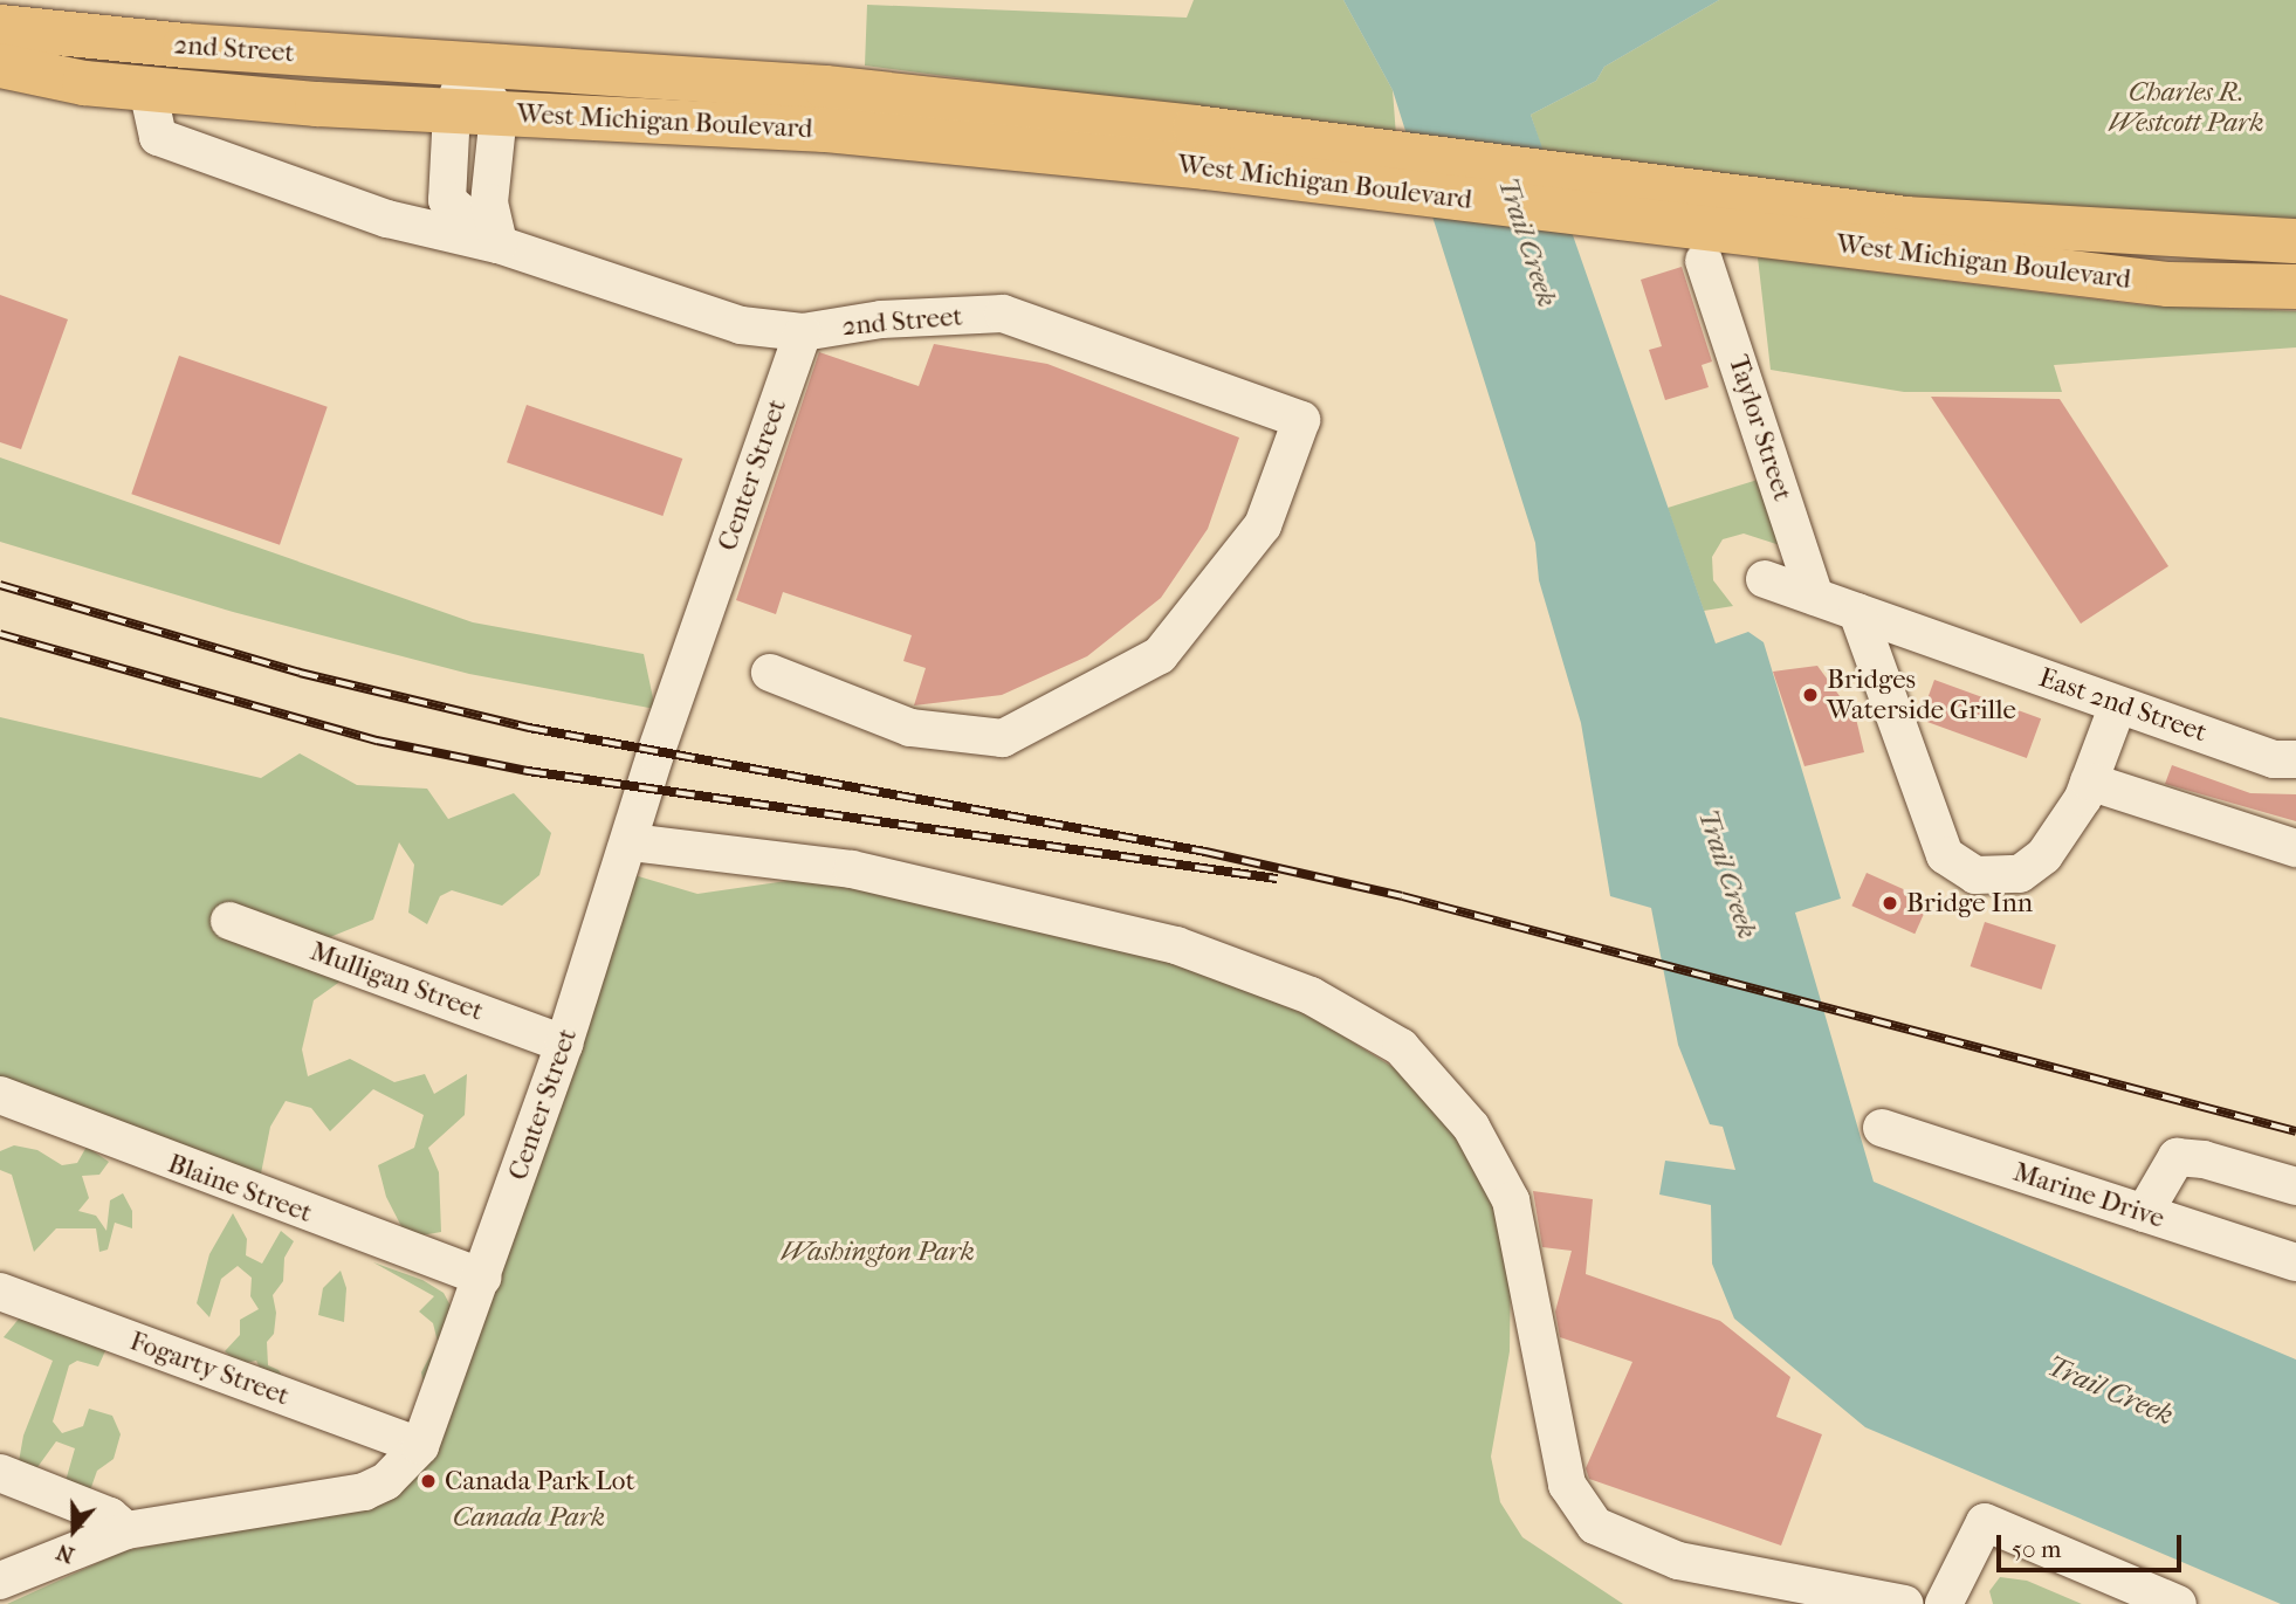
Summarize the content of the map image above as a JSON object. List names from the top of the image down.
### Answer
{
  "streets": {
    "main road": ["2nd Street", "West Michigan Boulevard"],
    "street": [
      "Taylor Street",
      "Center Street",
      "East 2nd Street",
      "Mulligan Street",
      "Blaine Street",
      "Marine Drive",
      "Fogarty Street"
    ]
  },
  "crossings": [
    ["2nd Street", "West Michigan Boulevard"],
    ["2nd Street", "Center Street"],
    ["Taylor Street", "East 2nd Street"],
    ["Center Street", "Mulligan Street"],
    ["Center Street", "Blaine Street"],
    ["Center Street", "Fogarty Street"]
  ],
  "water": ["Trail Creek"],
  "parks": ["Charles R. Westcott Park", "Washington Park", "Canada Park"],
  "places": ["Bridges Waterside Grille", "Bridge Inn", "Canada Park Lot"],
  "scale_bar": "50 m",
  "north": "bottom"
}
